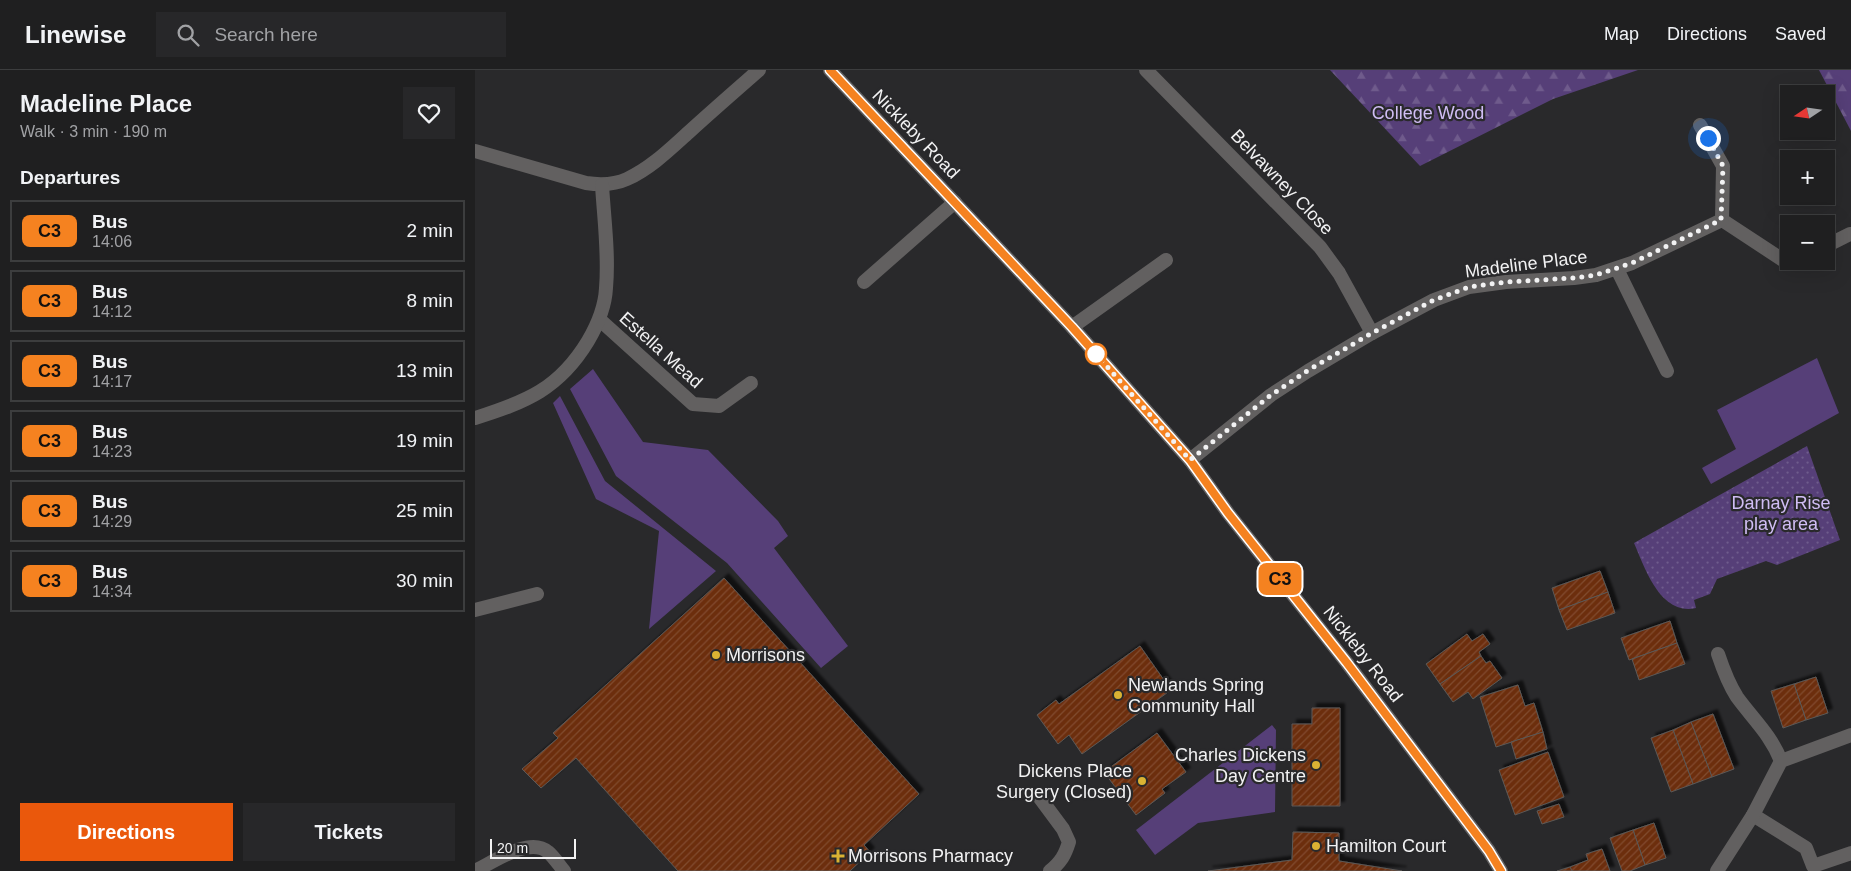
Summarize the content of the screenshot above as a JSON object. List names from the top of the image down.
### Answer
{
  "streets": {
    "street": [
      "Nickleby Road",
      "Belvawney Close",
      "Madeline Place",
      "Estella Mead"
    ]
  },
  "crossings": [
    ["Nickleby Road", "Madeline Place"],
    ["Belvawney Close", "Madeline Place"]
  ],
  "parks": ["College Wood", "Darnay Rise play area"],
  "places": {
    "other": [
      "Morrisons",
      "Newlands Spring Community Hall",
      "Charles Dickens Day Centre",
      "Dickens Place Surgery (Closed)",
      "Hamilton Court"
    ],
    "health": ["Morrisons Pharmacy"]
  },
  "lines": ["bus line C3"],
  "scale_bar": "20 m",
  "north": "left",
  "page": {
    "header": "Linewise",
    "search": "Search here",
    "nav": ["Map", "Directions", "Saved"],
    "heading": [
      ["Madeline Place", "Walk · 3 min · 190 m"],
      "Departures"
    ],
    "on_map": "C3",
    "map_buttons": ["+", "−"],
    "list": [
      {
        "mark": "C3",
        "name": "Bus",
        "note": "14:06",
        "value": "2 min"
      },
      {
        "mark": "C3",
        "name": "Bus",
        "note": "14:12",
        "value": "8 min"
      },
      {
        "mark": "C3",
        "name": "Bus",
        "note": "14:17",
        "value": "13 min"
      },
      {
        "mark": "C3",
        "name": "Bus",
        "note": "14:23",
        "value": "19 min"
      },
      {
        "mark": "C3",
        "name": "Bus",
        "note": "14:29",
        "value": "25 min"
      },
      {
        "mark": "C3",
        "name": "Bus",
        "note": "14:34",
        "value": "30 min"
      }
    ],
    "buttons": ["Directions", "Tickets"],
    "scale": "20 m"
  }
}
